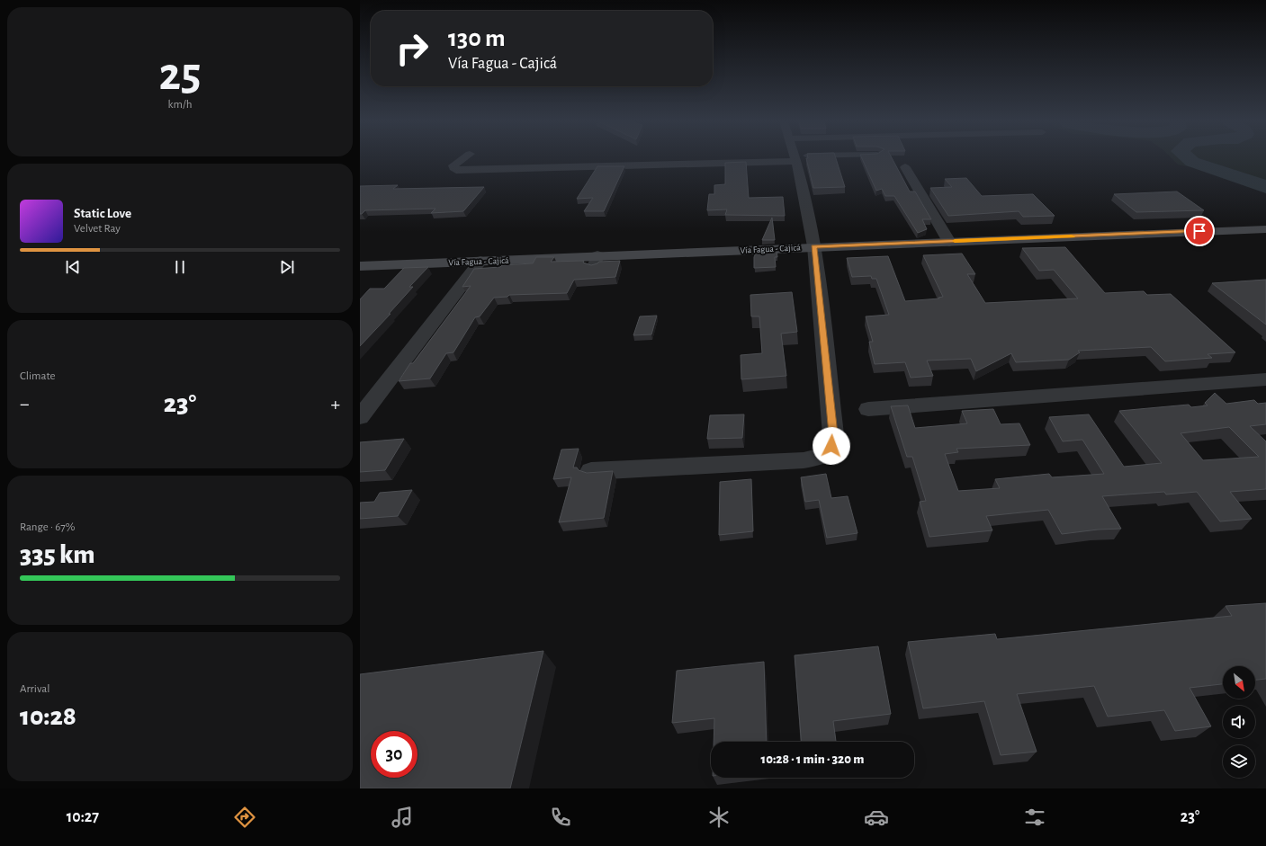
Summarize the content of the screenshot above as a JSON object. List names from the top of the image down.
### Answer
{
  "streets": {
    "street": ["Vía Fagua - Cajicá"]
  },
  "north": "bottom right",
  "page": {
    "tile": [
      ["25", "km/h"],
      "Climate",
      ["Range · 67%", "335 km"],
      ["Arrival", "10:28"]
    ],
    "turn": ["130 m", "Vía Fagua - Cajicá"],
    "song": ["Static Love", "Velvet Ray"],
    "heat": ["−", "23°", "+"],
    "limit": "30",
    "trip": "10:28 · 1 min · 320 m",
    "tabs": ["10:27", "23°"]
  }
}
